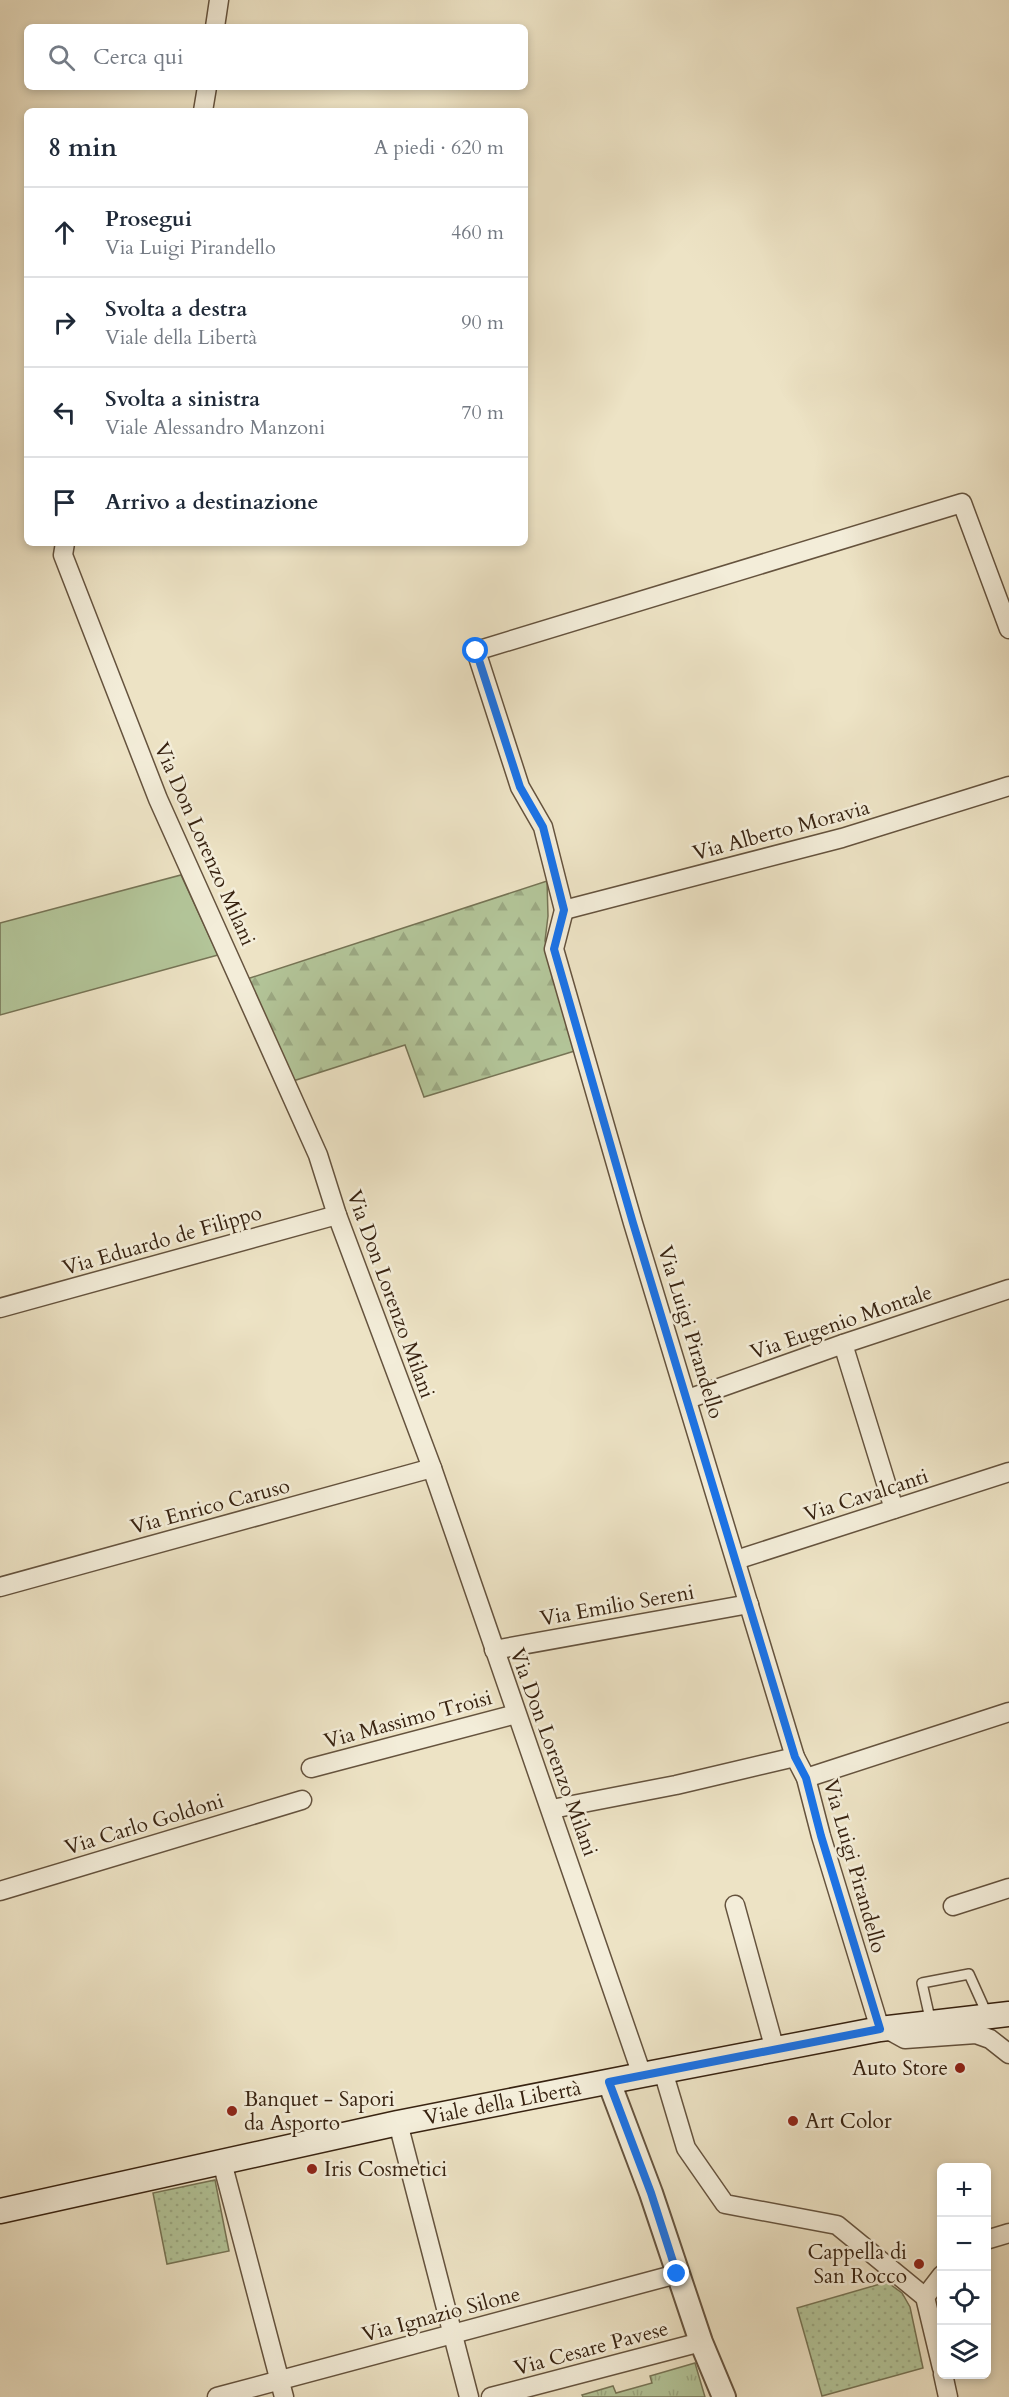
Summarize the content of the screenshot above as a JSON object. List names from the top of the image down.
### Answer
{
  "streets": {
    "main road": ["Viale della Libertà"],
    "street": [
      "Via Alberto Moravia",
      "Via Don Lorenzo Milani",
      "Via Eduardo de Filippo",
      "Via Eugenio Montale",
      "Via Luigi Pirandello",
      "Via Cavalcanti",
      "Via Enrico Caruso",
      "Via Emilio Sereni",
      "Via Massimo Troisi",
      "Via Carlo Goldoni",
      "Via Ignazio Silone",
      "Via Cesare Pavese"
    ]
  },
  "crossings": [
    ["Via Alberto Moravia", "Via Luigi Pirandello"],
    ["Via Don Lorenzo Milani", "Via Eduardo de Filippo"],
    ["Via Don Lorenzo Milani", "Via Enrico Caruso"],
    ["Via Don Lorenzo Milani", "Via Emilio Sereni"],
    ["Via Don Lorenzo Milani", "Via Massimo Troisi"],
    ["Via Don Lorenzo Milani", "Viale della Libertà"],
    ["Via Eugenio Montale", "Via Luigi Pirandello"],
    ["Via Luigi Pirandello", "Via Cavalcanti"],
    ["Via Luigi Pirandello", "Via Emilio Sereni"],
    ["Via Luigi Pirandello", "Viale della Libertà"]
  ],
  "places": [
    "Auto Store",
    "Banquet - Sapori da Asporto",
    "Art Color",
    "Iris Cosmetici",
    "Cappella di San Rocco"
  ],
  "page": {
    "search": "Cerca qui",
    "heading": ["8 min", "A piedi · 620 m"],
    "list": [
      ["Prosegui", "Via Luigi Pirandello", "460 m"],
      ["Svolta a destra", "Viale della Libertà", "90 m"],
      ["Svolta a sinistra", "Viale Alessandro Manzoni", "70 m"],
      "Arrivo a destinazione"
    ],
    "map_buttons": ["+", "−"]
  }
}
